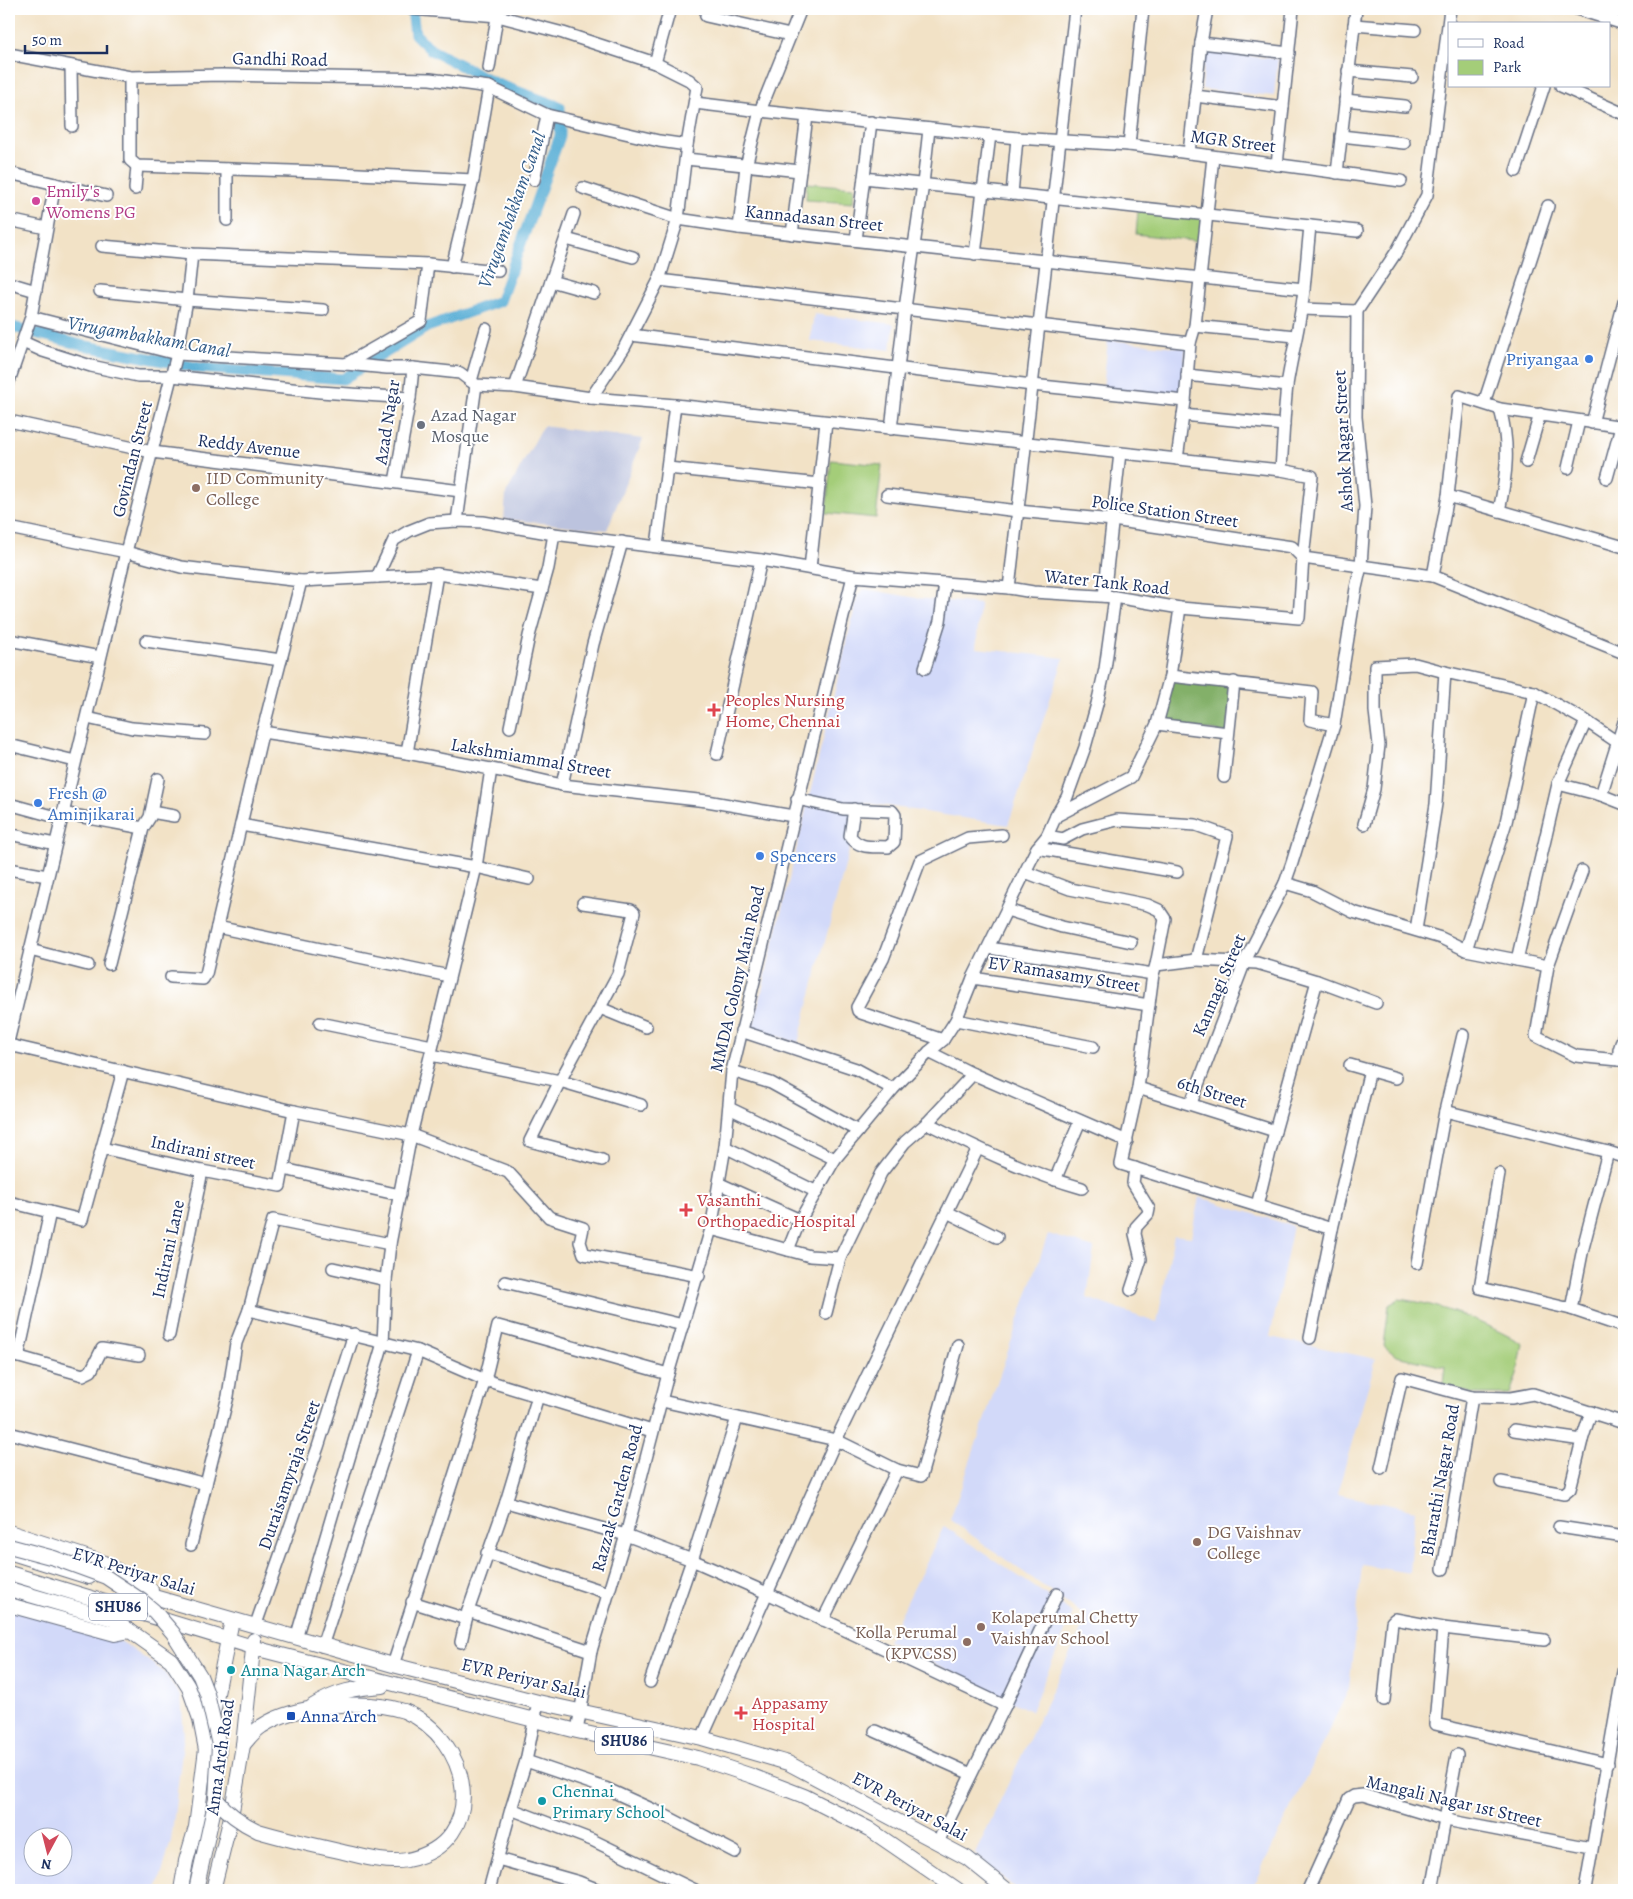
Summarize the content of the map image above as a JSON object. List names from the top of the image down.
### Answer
{
  "streets": {
    "main road": ["EVR Periyar Salai", "SHU86", "Anna Arch Road"],
    "street": [
      "Gandhi Road",
      "MGR Street",
      "Kannadasan Street",
      "Azad Nagar",
      "Ashok Nagar Street",
      "Reddy Avenue",
      "Govindan Street",
      "Police Station Street",
      "Water Tank Road",
      "Lakshmiammal Street",
      "EV Ramasamy Street",
      "MMDA Colony Main Road",
      "Kannagi Street",
      "6th Street",
      "Indirani street",
      "Indirani Lane",
      "Duraisamyraja Street",
      "Bharathi Nagar Road",
      "Razzak Garden Road",
      "Mangali Nagar 1st Street"
    ]
  },
  "crossings": [
    ["Azad Nagar", "Reddy Avenue"],
    ["Ashok Nagar Street", "Kannagi Street"],
    ["Reddy Avenue", "Govindan Street"],
    ["Police Station Street", "Water Tank Road"],
    ["Water Tank Road", "MMDA Colony Main Road"],
    ["Lakshmiammal Street", "MMDA Colony Main Road"],
    ["MMDA Colony Main Road", "Razzak Garden Road"],
    ["Kannagi Street", "6th Street"],
    ["Indirani street", "Indirani Lane"],
    ["Duraisamyraja Street", "EVR Periyar Salai"],
    ["Duraisamyraja Street", "Anna Arch Road"],
    ["Razzak Garden Road", "EVR Periyar Salai"],
    ["EVR Periyar Salai", "Anna Arch Road"]
  ],
  "water": ["Virugambakkam Canal"],
  "places": {
    "other": [
      "Emily's Womens PG",
      "Priyangaa",
      "Azad Nagar Mosque",
      "IID Community College",
      "Fresh @ Aminjikarai",
      "Spencers",
      "DG Vaishnav College",
      "Kolaperumal Chetty Vaishnav School",
      "Kolla Perumal (KPVCSS)",
      "Anna Nagar Arch",
      "Chennai Primary School"
    ],
    "health": ["Peoples Nursing Home, Chennai", "Vasanthi Orthopaedic Hospital", "Appasamy Hospital"],
    "transit": ["Anna Arch"]
  },
  "legend": ["Road", "Park"],
  "scale_bar": "50 m",
  "north": "bottom"
}
